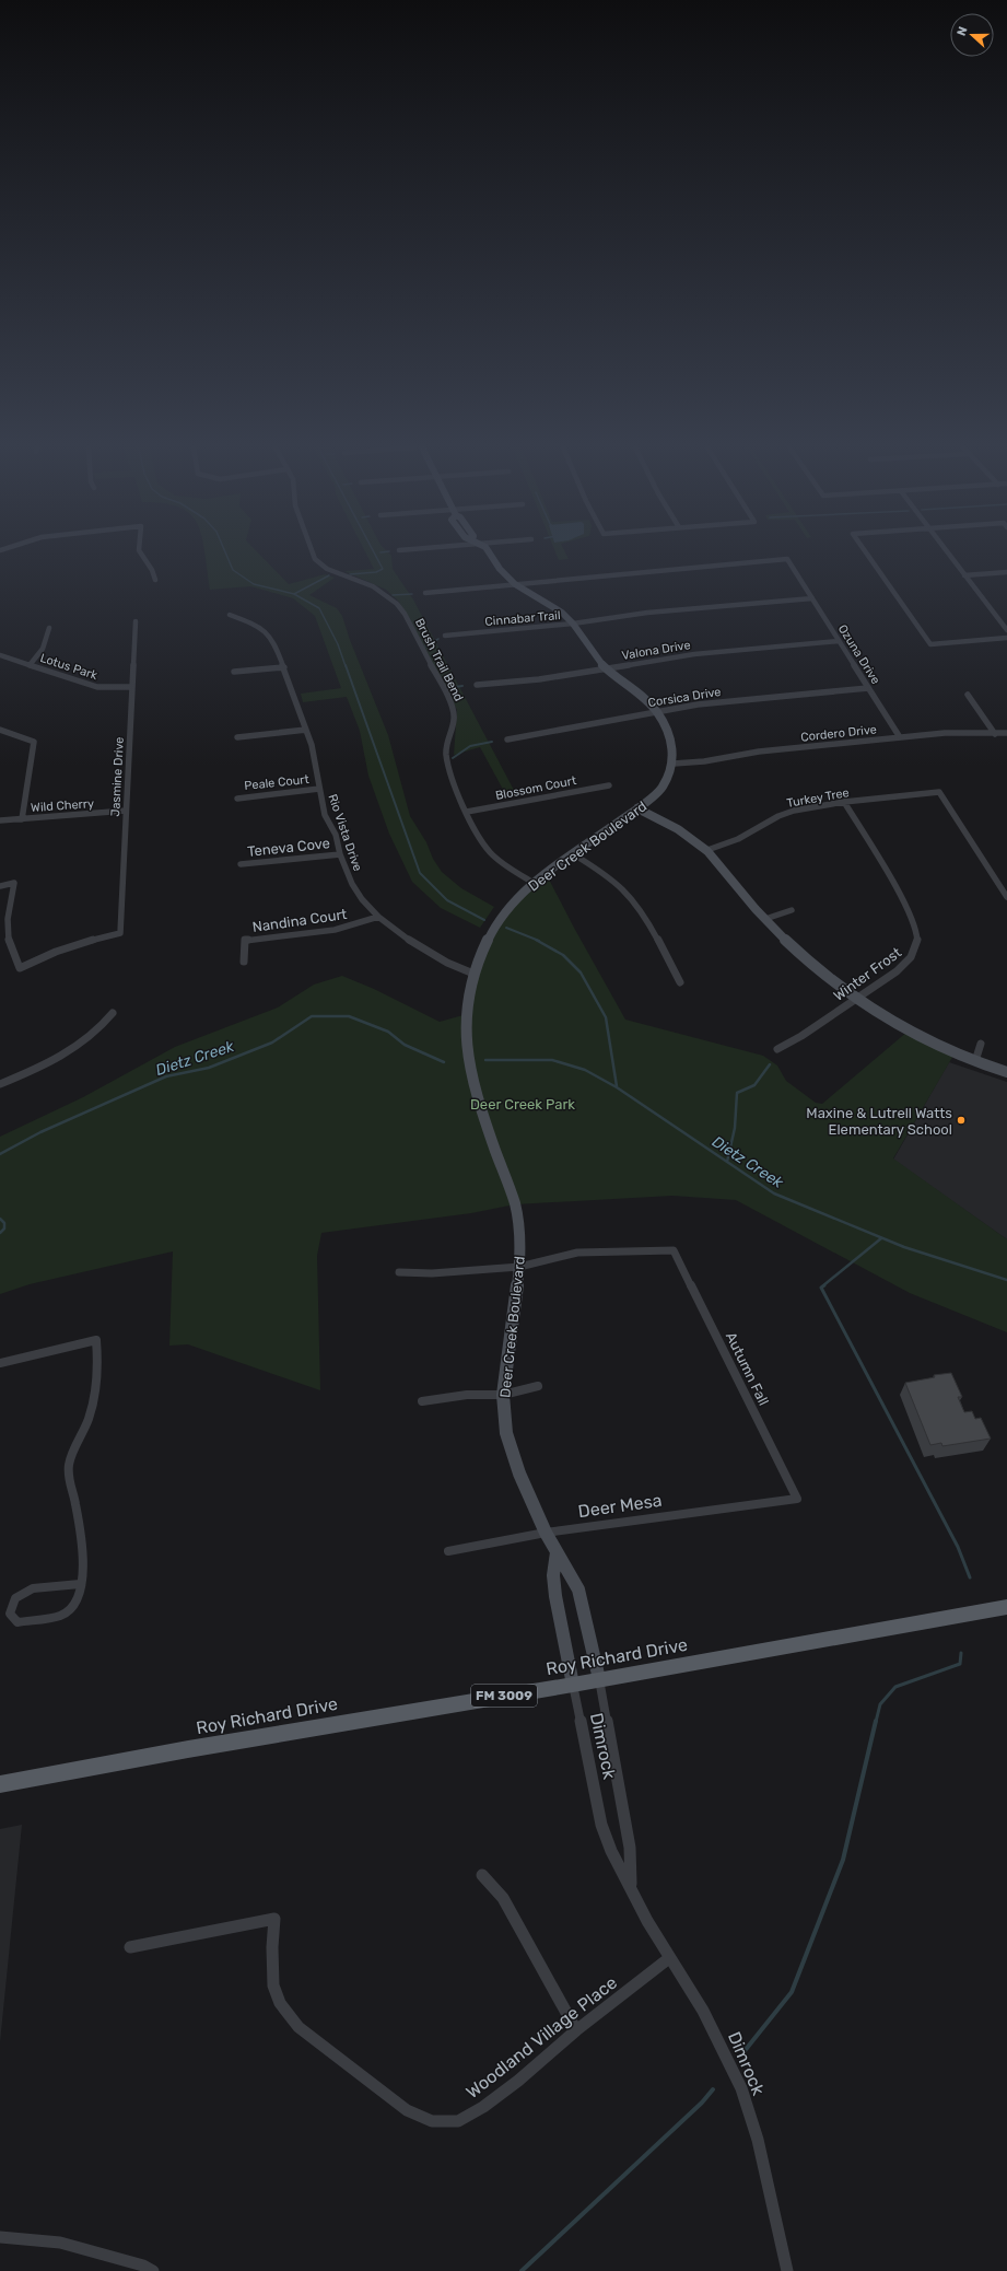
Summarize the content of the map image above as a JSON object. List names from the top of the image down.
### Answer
{
  "streets": {
    "main road": ["Roy Richard Drive", "FM 3009"],
    "street": [
      "Cinnabar Trail",
      "Valona Drive",
      "Ozuna Drive",
      "Brush Trail Bend",
      "Lotus Park",
      "Corsica Drive",
      "Cordero Drive",
      "Jasmine Drive",
      "Peale Court",
      "Blossom Court",
      "Turkey Tree",
      "Wild Cherry",
      "Rio Vista Drive",
      "Deer Creek Boulevard",
      "Teneva Cove",
      "Nandina Court",
      "Winter Frost",
      "Autumn Fall",
      "Deer Mesa",
      "Dimrock",
      "Woodland Village Place"
    ]
  },
  "crossings": [
    ["Cinnabar Trail", "Ozuna Drive"],
    ["Valona Drive", "Ozuna Drive"],
    ["Ozuna Drive", "Corsica Drive"],
    ["Ozuna Drive", "Cordero Drive"],
    ["Brush Trail Bend", "Blossom Court"],
    ["Brush Trail Bend", "Deer Creek Boulevard"],
    ["Lotus Park", "Jasmine Drive"],
    ["Cordero Drive", "Deer Creek Boulevard"],
    ["Jasmine Drive", "Wild Cherry"],
    ["Peale Court", "Rio Vista Drive"],
    ["Turkey Tree", "Winter Frost"],
    ["Rio Vista Drive", "Deer Creek Boulevard"],
    ["Rio Vista Drive", "Teneva Cove"],
    ["Rio Vista Drive", "Nandina Court"],
    ["Deer Creek Boulevard", "Autumn Fall"],
    ["Deer Creek Boulevard", "Deer Mesa"],
    ["Deer Creek Boulevard", "Roy Richard Drive"],
    ["Deer Creek Boulevard", "Dimrock"],
    ["Autumn Fall", "Deer Mesa"],
    ["Roy Richard Drive", "Dimrock"],
    ["Dimrock", "Woodland Village Place"]
  ],
  "water": ["Dietz Creek"],
  "parks": ["Deer Creek Park"],
  "places": ["Maxine & Lutrell Watts Elementary School"],
  "north": "left"
}
